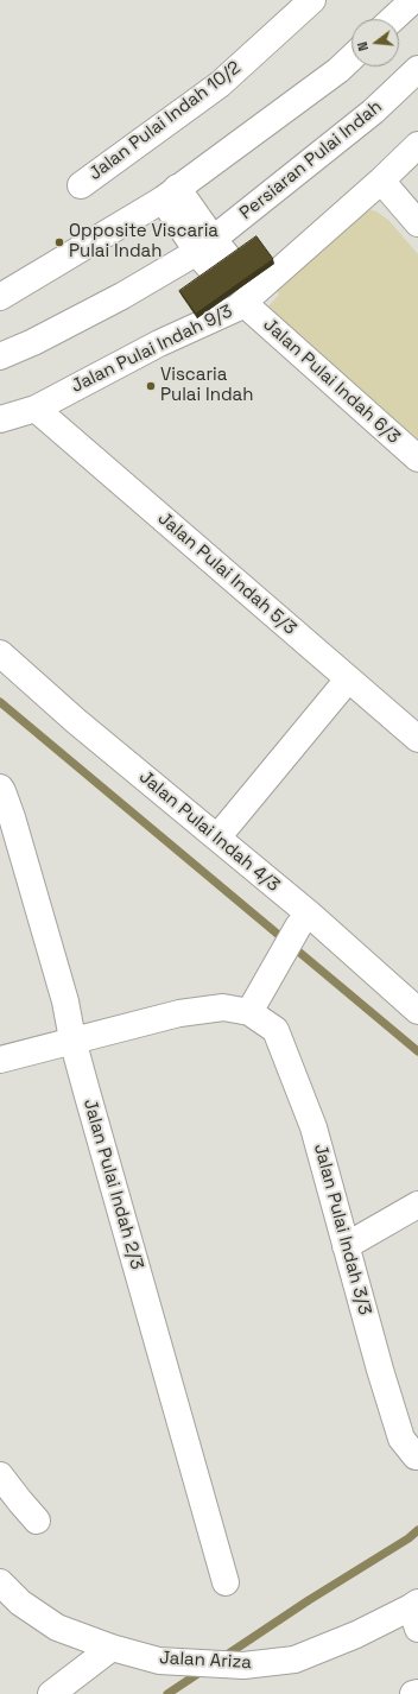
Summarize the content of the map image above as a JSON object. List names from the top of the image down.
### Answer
{
  "streets": {
    "street": [
      "Jalan Pulai Indah 10/2",
      "Persiaran Pulai Indah",
      "Jalan Pulai Indah 9/3",
      "Jalan Pulai Indah 6/3",
      "Jalan Pulai Indah 5/3",
      "Jalan Pulai Indah 4/3",
      "Jalan Pulai Indah 2/3",
      "Jalan Pulai Indah 3/3",
      "Jalan Ariza"
    ]
  },
  "crossings": [
    ["Jalan Pulai Indah 9/3", "Jalan Pulai Indah 6/3"],
    ["Jalan Pulai Indah 9/3", "Jalan Pulai Indah 5/3"],
    ["Jalan Pulai Indah 2/3", "Jalan Pulai Indah 3/3"]
  ],
  "places": ["Opposite Viscaria Pulai Indah", "Viscaria Pulai Indah"],
  "north": "left"
}
